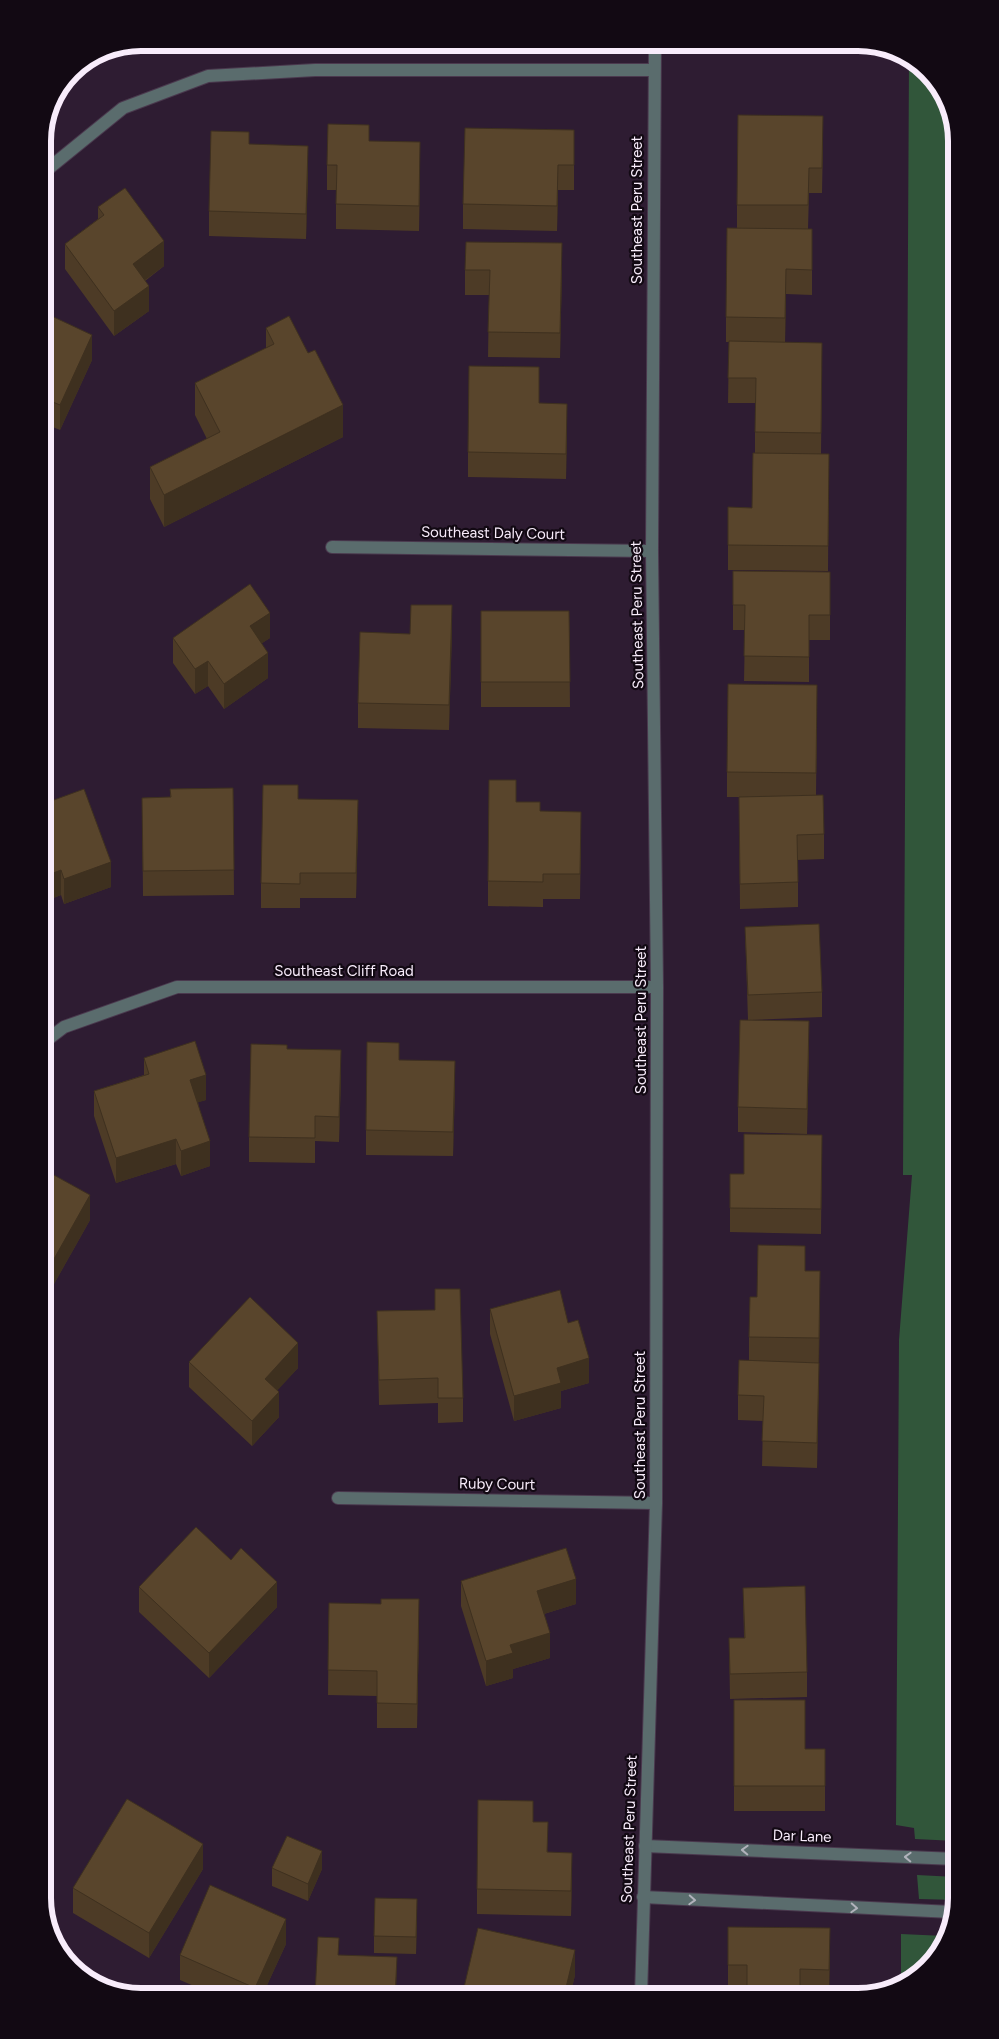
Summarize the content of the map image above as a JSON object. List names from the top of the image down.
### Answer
{
  "streets": {
    "street": [
      "Southeast Peru Street",
      "Southeast Daly Court",
      "Southeast Cliff Road",
      "Ruby Court",
      "Dar Lane"
    ]
  },
  "crossings": [
    ["Southeast Peru Street", "Southeast Daly Court"],
    ["Southeast Peru Street", "Southeast Cliff Road"],
    ["Southeast Peru Street", "Ruby Court"],
    ["Southeast Peru Street", "Dar Lane"]
  ]
}
